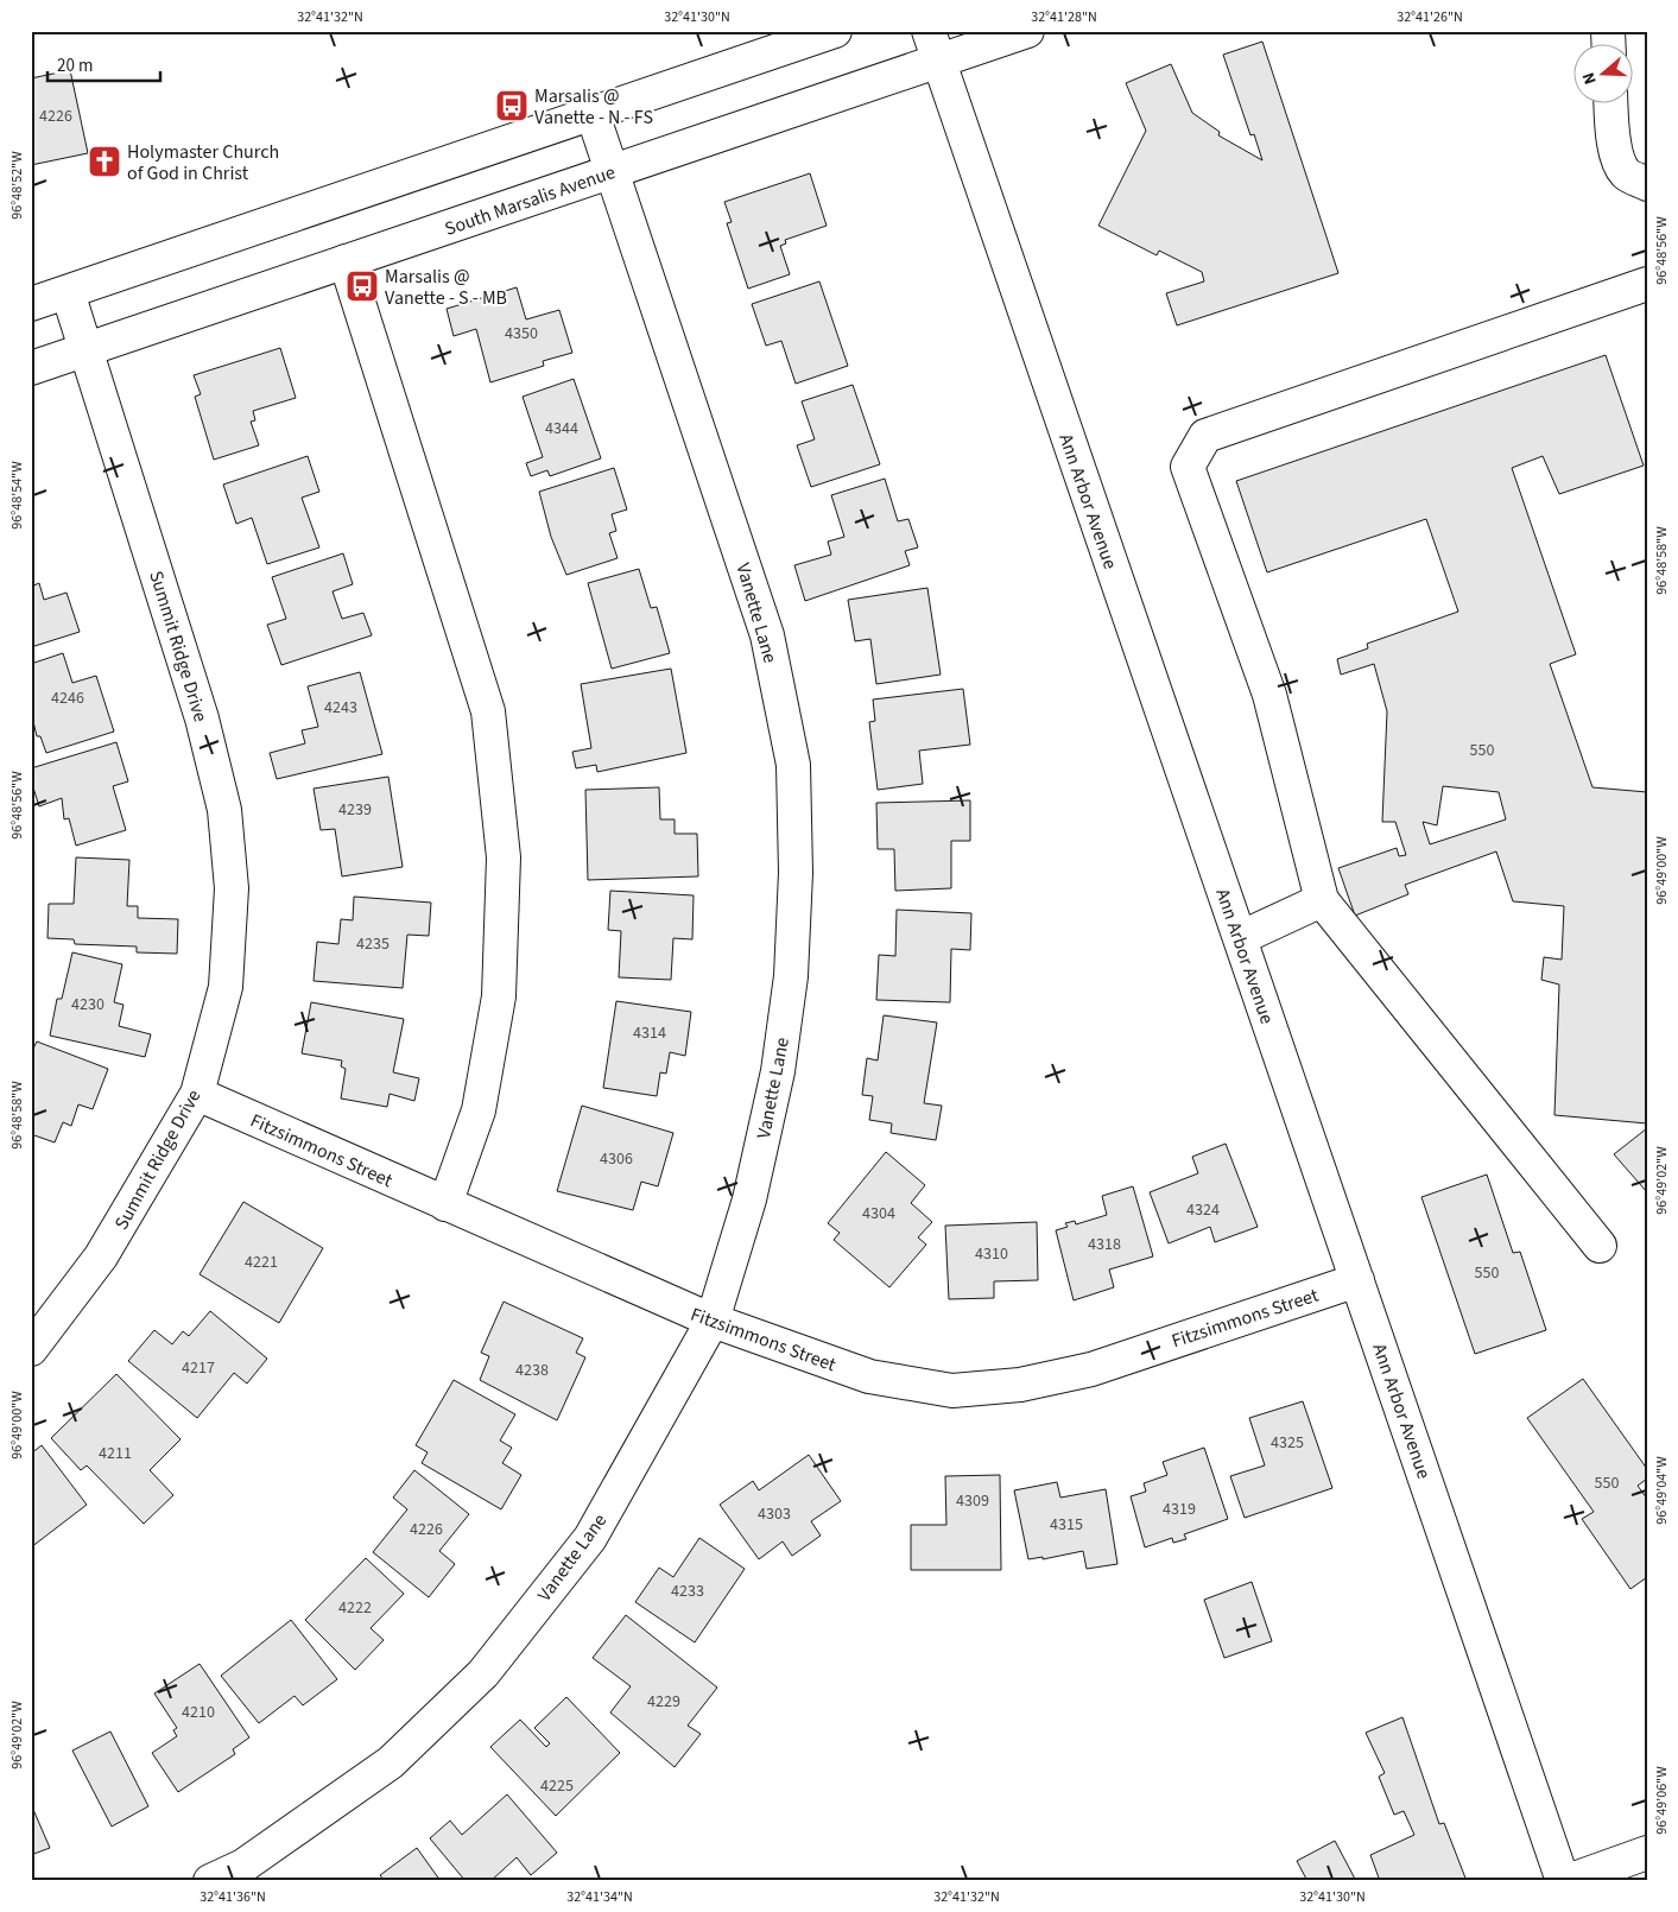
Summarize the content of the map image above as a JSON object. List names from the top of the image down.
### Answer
{
  "streets": {
    "street": [
      "South Marsalis Avenue",
      "Ann Arbor Avenue",
      "Vanette Lane",
      "Summit Ridge Drive",
      "Fitzsimmons Street"
    ]
  },
  "crossings": [
    ["South Marsalis Avenue", "Ann Arbor Avenue"],
    ["South Marsalis Avenue", "Vanette Lane"],
    ["South Marsalis Avenue", "Summit Ridge Drive"],
    ["Ann Arbor Avenue", "Fitzsimmons Street"],
    ["Vanette Lane", "Fitzsimmons Street"],
    ["Summit Ridge Drive", "Fitzsimmons Street"]
  ],
  "places": {
    "bus stop": ["Marsalis @ Vanette - N - FS", "Marsalis @ Vanette - S - MB"],
    "church": ["Holymaster Church of God in Christ"]
  },
  "house_numbers": [
    "4226",
    "4350",
    "4344",
    "4246",
    "4243",
    "550",
    "4239",
    "4235",
    "4230",
    "4314",
    "4306",
    "4324",
    "4304",
    "4318",
    "4310",
    "4221",
    "550",
    "4217",
    "4238",
    "4325",
    "4211",
    "550",
    "4309",
    "4319",
    "4303",
    "4315",
    "4226",
    "4233",
    "4222",
    "4229",
    "4210",
    "4225"
  ],
  "scale_bar": "20 m",
  "north": "left",
  "coordinates": [
    "32°41'32\"N",
    "32°41'30\"N",
    "32°41'28\"N",
    "32°41'26\"N",
    "96°48'52\"W",
    "96°48'56\"W",
    "96°48'54\"W",
    "96°48'58\"W",
    "96°49'00\"W",
    "96°49'02\"W",
    "96°49'04\"W",
    "96°49'06\"W",
    "32°41'36\"N",
    "32°41'34\"N"
  ]
}
